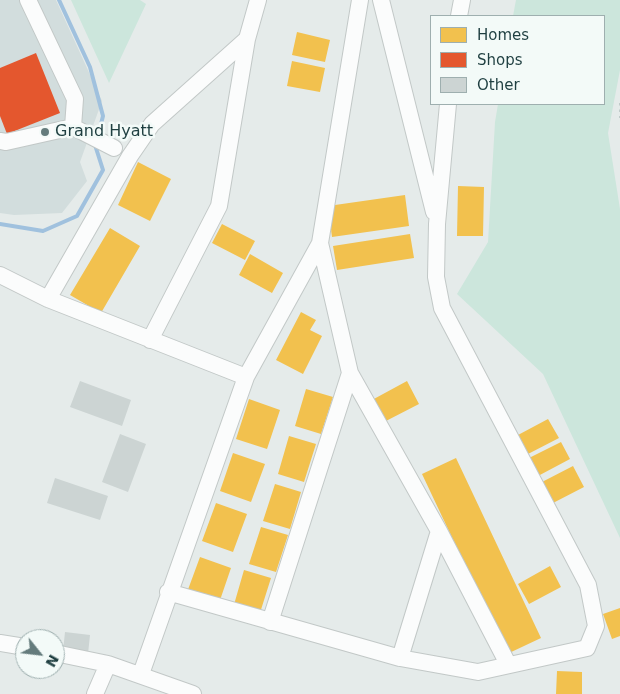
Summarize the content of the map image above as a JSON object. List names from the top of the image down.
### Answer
{
  "places": ["Grand Hyatt"],
  "legend": ["Homes", "Shops", "Other"],
  "north": "bottom right"
}
